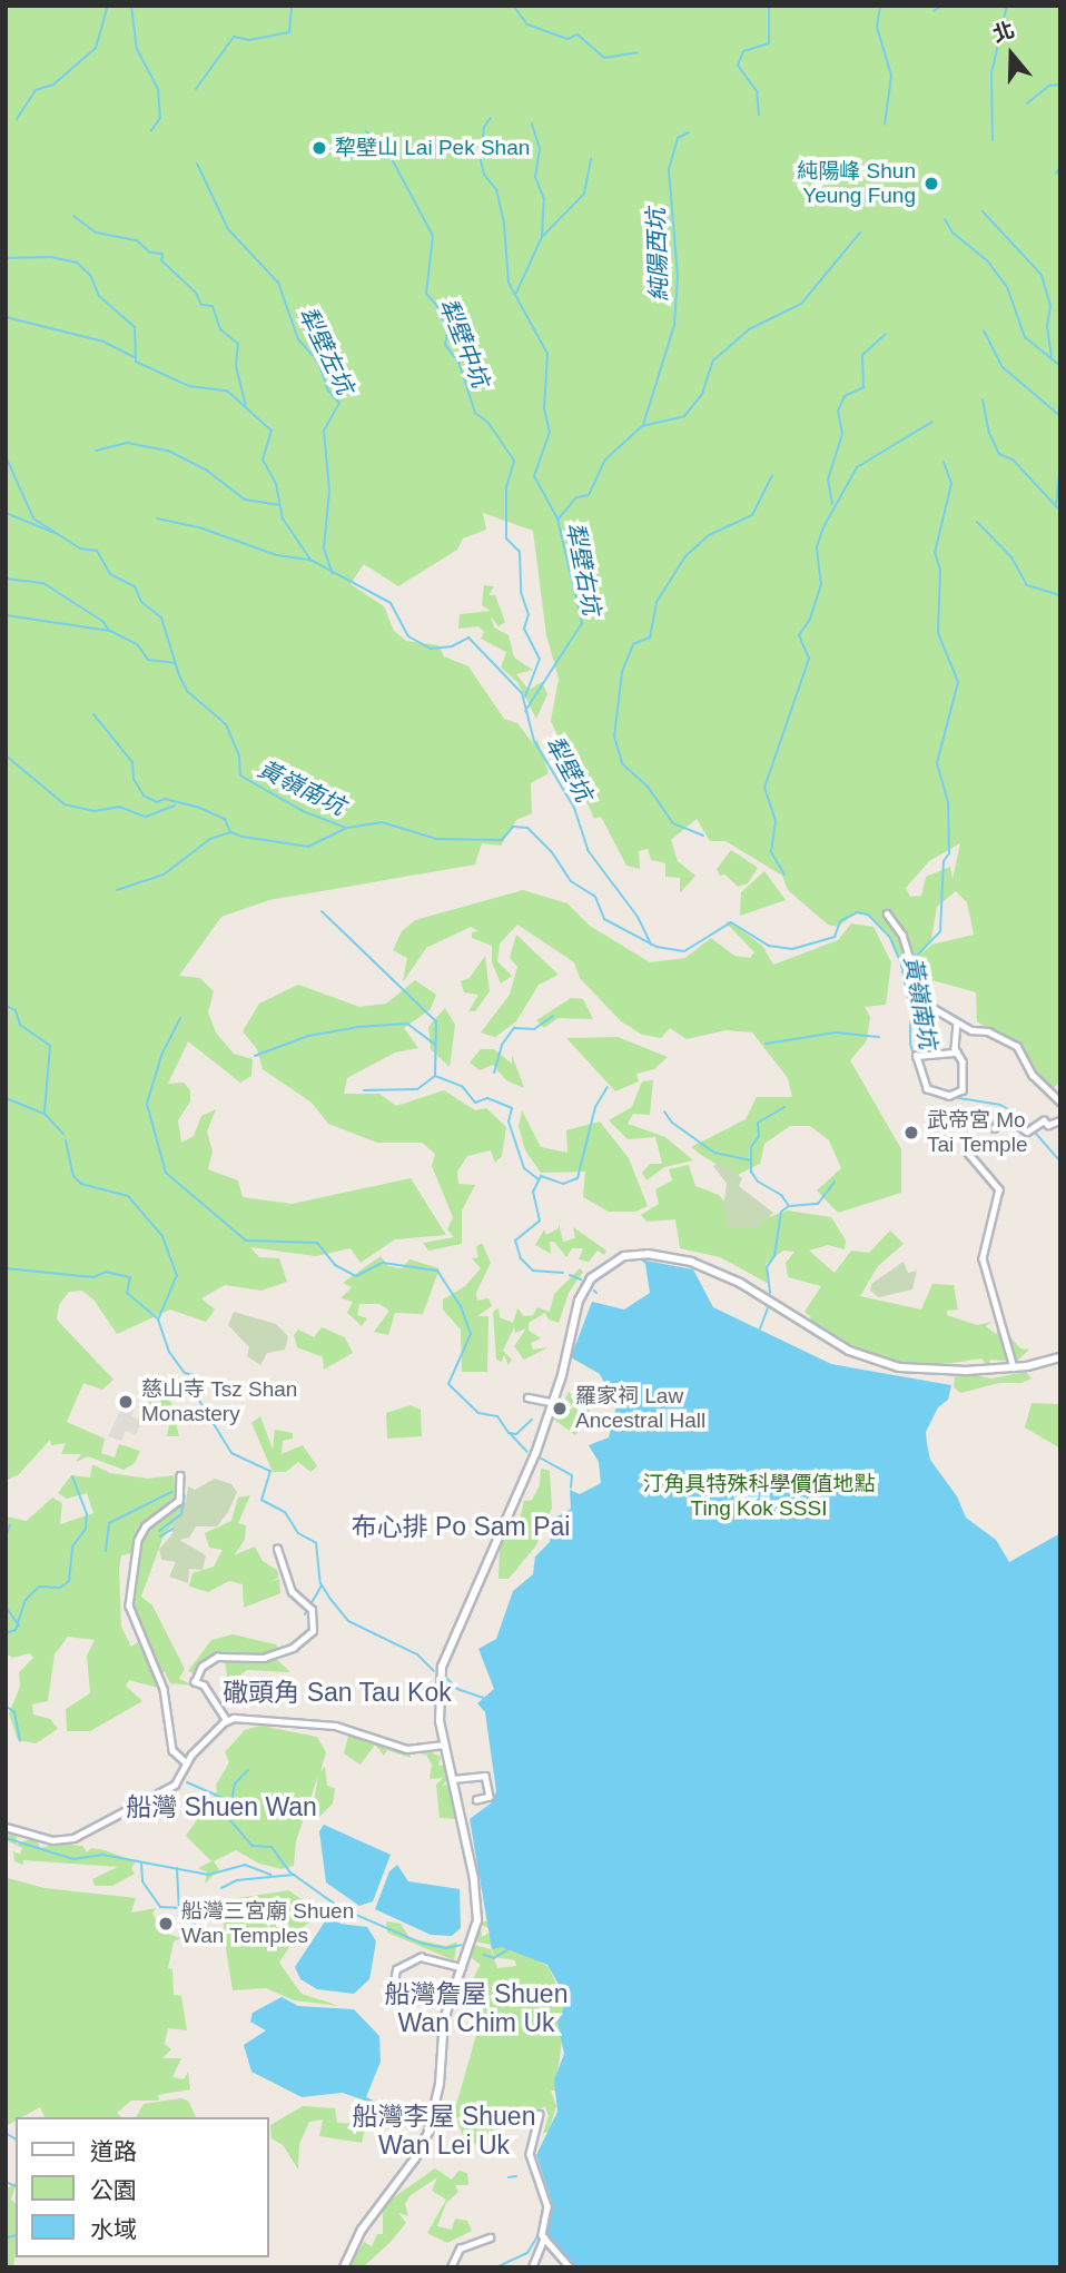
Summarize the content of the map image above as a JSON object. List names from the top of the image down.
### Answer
{
  "districts": [
    "布心排 Po Sam Pai",
    "䃟頭角 San Tau Kok",
    "船灣 Shuen Wan",
    "船灣詹屋 Shuen Wan Chim Uk",
    "船灣李屋 Shuen Wan Lei Uk"
  ],
  "water": [
    "純陽西坑",
    "犁壁中坑",
    "犁壁左坑",
    "犁壁右坑",
    "犁壁坑",
    "黃嶺南坑"
  ],
  "parks": ["汀角具特殊科學價值地點 Ting Kok SSSI"],
  "places": [
    "犂壁山 Lai Pek Shan",
    "純陽峰 Shun Yeung Fung",
    "武帝宮 Mo Tai Temple",
    "慈山寺 Tsz Shan Monastery",
    "羅家祠 Law Ancestral Hall",
    "船灣三宮廟 Shuen Wan Temples"
  ],
  "legend": ["道路", "公園", "水域"],
  "north": "top"
}
